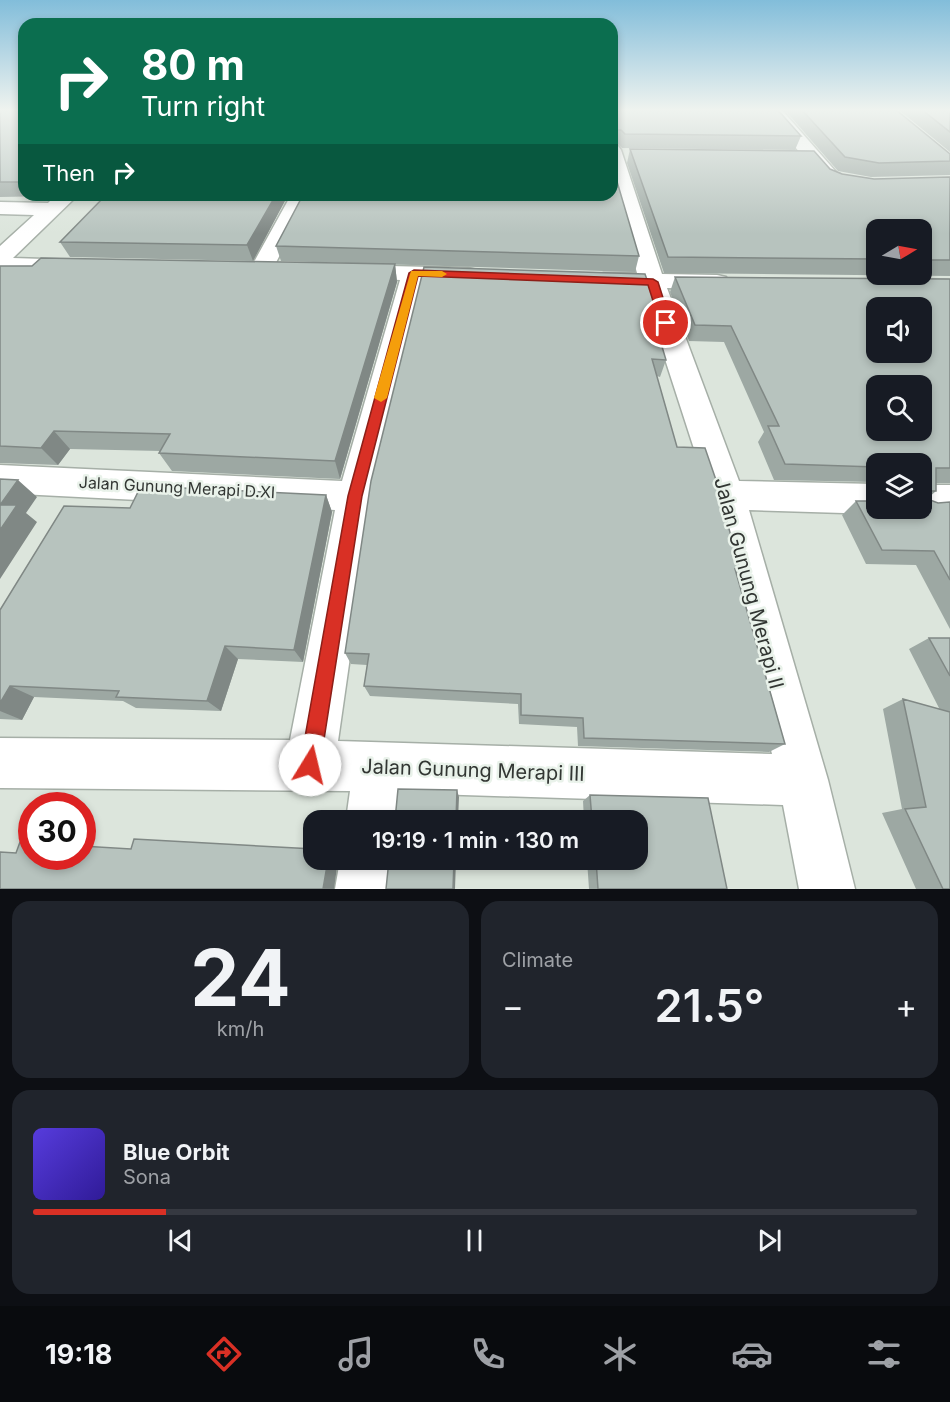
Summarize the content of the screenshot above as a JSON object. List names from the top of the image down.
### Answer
{
  "streets": {
    "street": ["Jalan Gunung Merapi D.XI", "Jalan Gunung Merapi II", "Jalan Gunung Merapi III"]
  },
  "crossings": [
    ["Jalan Gunung Merapi II", "Jalan Gunung Merapi III"]
  ],
  "north": "right",
  "page": {
    "turn": ["80 m", "Turn right"],
    "then": "Then",
    "limit": "30",
    "trip": "19:19 · 1 min · 130 m",
    "tile": [
      ["24", "km/h"],
      "Climate"
    ],
    "heat": ["−", "21.5°", "+"],
    "song": ["Blue Orbit", "Sona"],
    "tabs": "19:18"
  }
}
